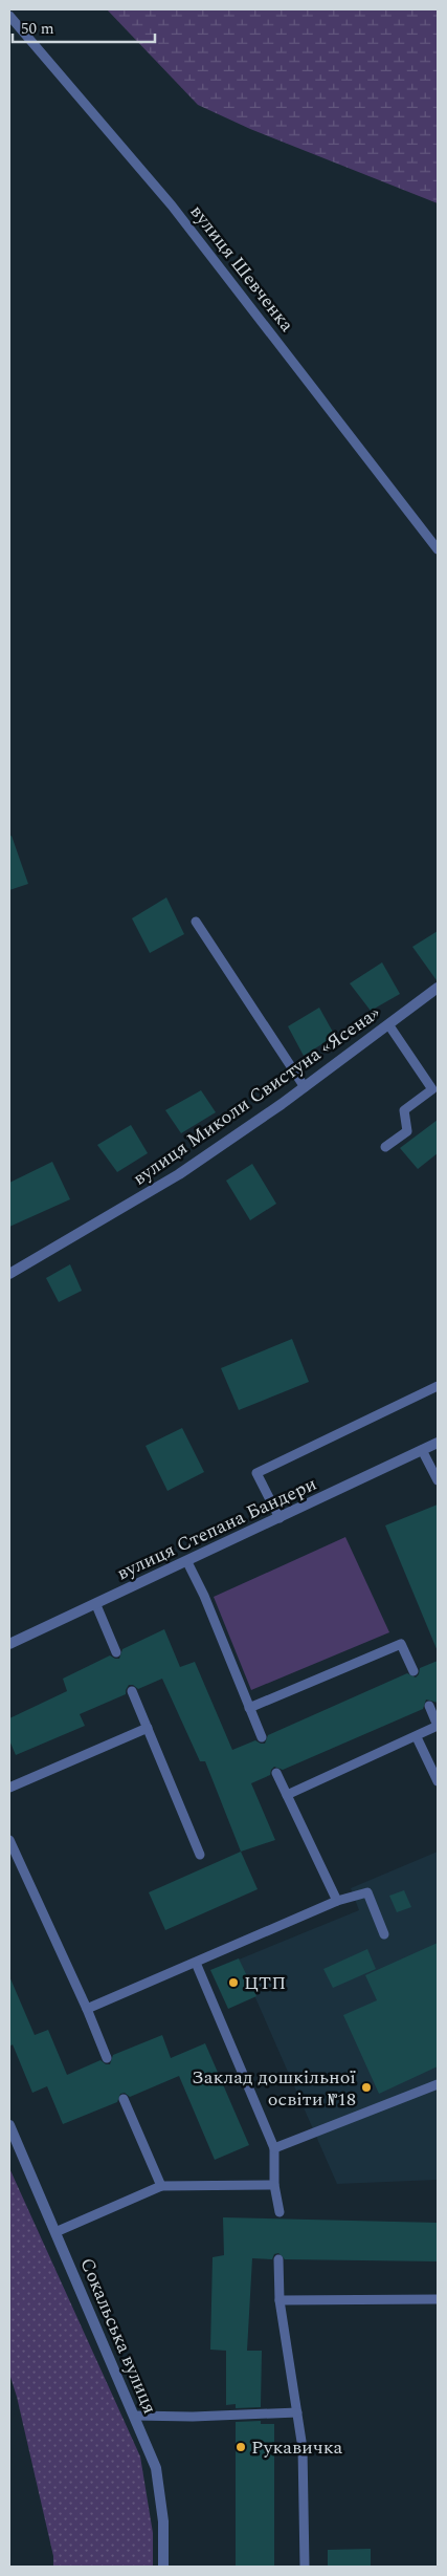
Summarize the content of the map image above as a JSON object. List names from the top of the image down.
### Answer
{
  "streets": {
    "street": ["вулиця Миколи Свистуна «Ясена»", "вулиця Степана Бандери", "Сокальська вулиця"],
    "lane": ["вулиця Шевченка"]
  },
  "places": ["ЦТП", "Заклад дошкільної освіти №18", "Рукавичка"],
  "scale_bar": "50 m"
}
